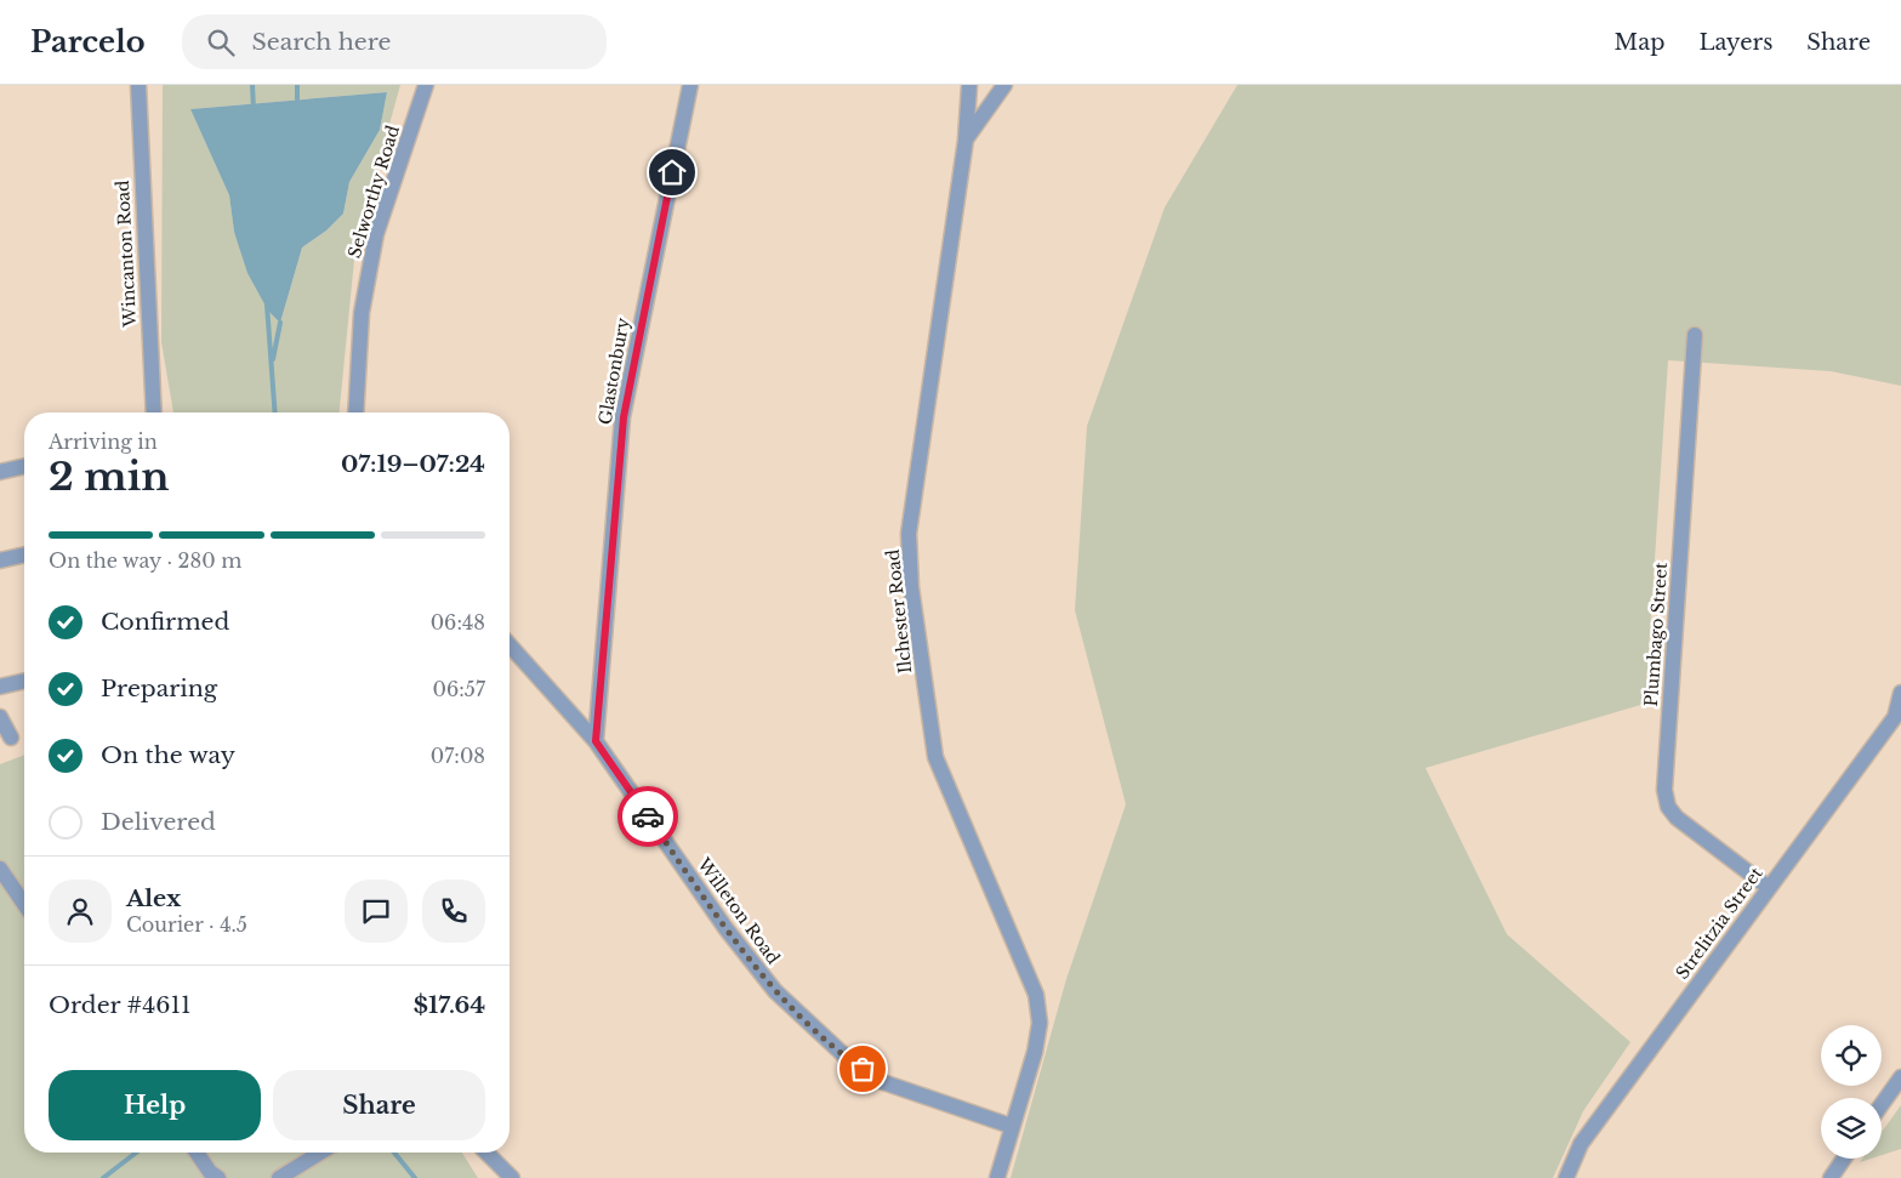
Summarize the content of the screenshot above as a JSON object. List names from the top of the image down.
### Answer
{
  "streets": {
    "street": [
      "Selworthy Road",
      "Wincanton Road",
      "Glastonbury",
      "Ilchester Road",
      "Plumbago Street",
      "Willeton Road",
      "Strelitzia Street"
    ]
  },
  "crossings": [
    ["Glastonbury", "Willeton Road"],
    ["Ilchester Road", "Willeton Road"],
    ["Plumbago Street", "Strelitzia Street"]
  ],
  "page": {
    "header": "Parcelo",
    "search": "Search here",
    "nav": ["Map", "Layers", "Share"],
    "heading": ["2 min", "Arriving in", "07:19–07:24"],
    "panel": [
      "Alex",
      "Courier · 4.5",
      "Order #4611",
      "$17.64"
    ],
    "bar": "On the way · 280 m",
    "list": [
      ["Confirmed", "06:48"],
      ["Preparing", "06:57"],
      ["On the way", "07:08"],
      "Delivered"
    ],
    "buttons": ["Help", "Share"]
  }
}
